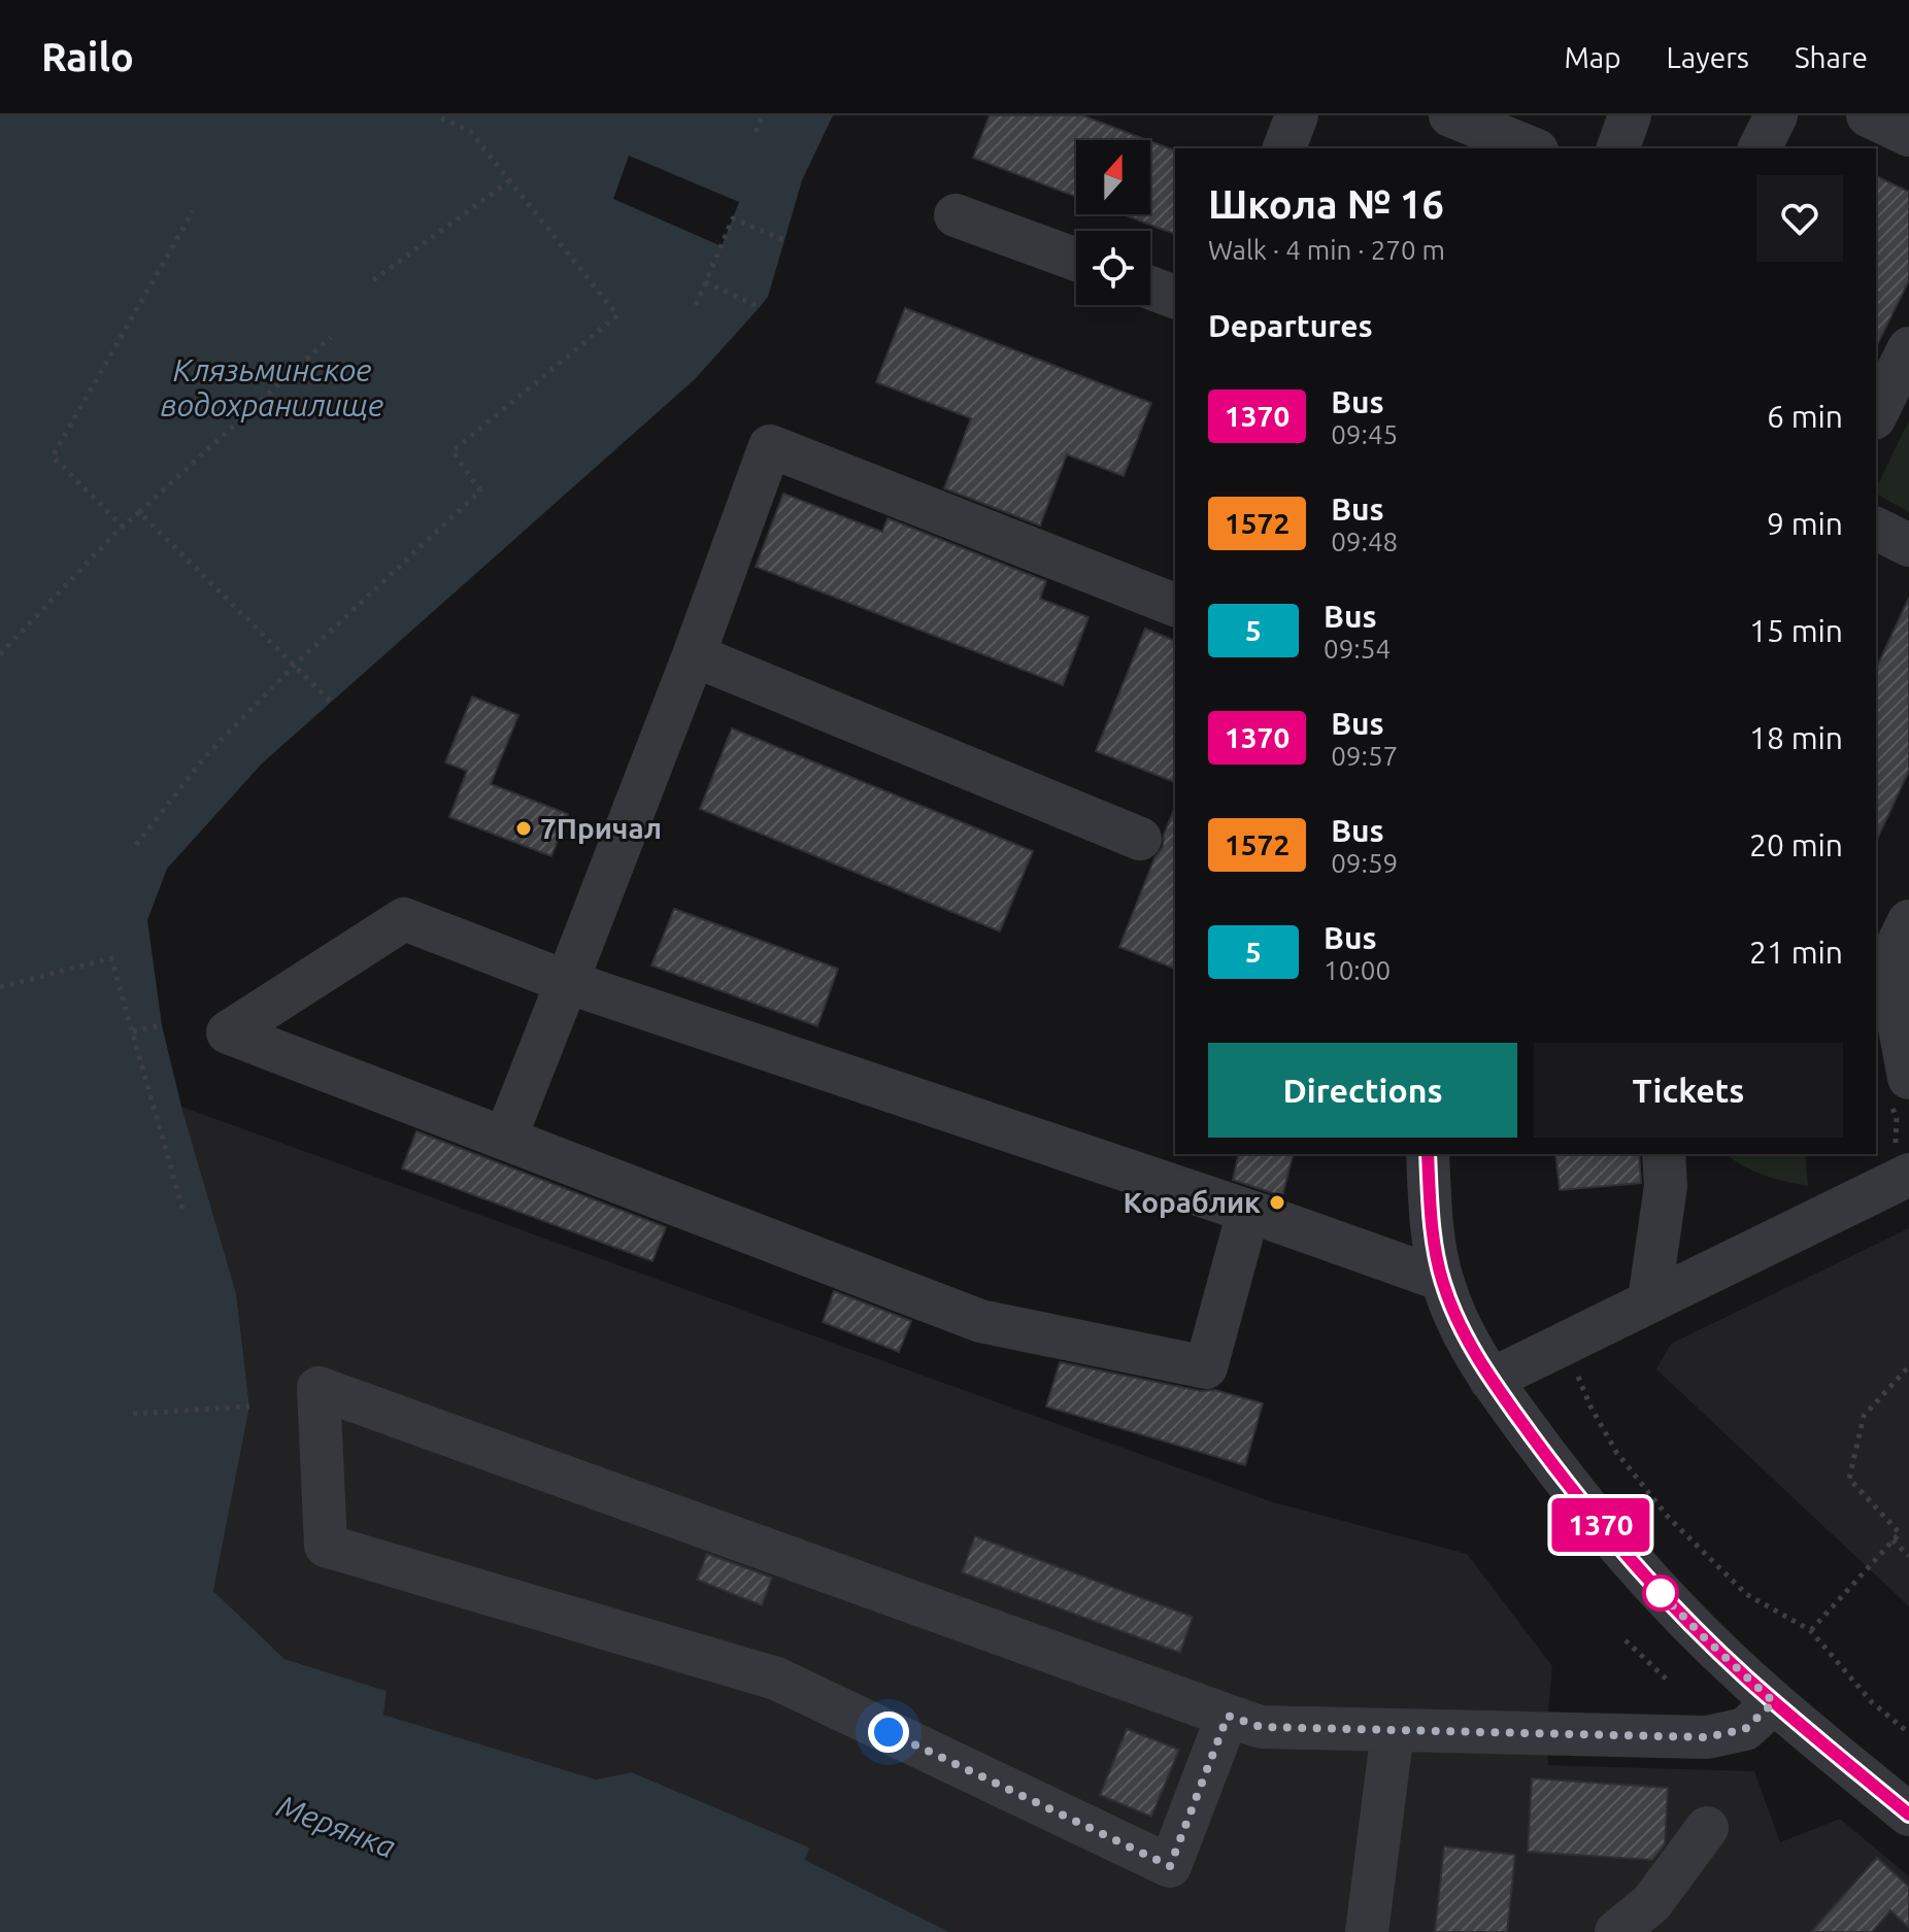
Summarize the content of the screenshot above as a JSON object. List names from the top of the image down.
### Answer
{
  "water": ["Клязьминское водохранилище", "Мерянка"],
  "places": ["7Причал", "Кораблик"],
  "lines": ["bus line 1370"],
  "north": "top",
  "page": {
    "header": "Railo",
    "nav": ["Map", "Layers", "Share"],
    "on_map": "1370",
    "heading": [
      ["Школа № 16", "Walk · 4 min · 270 m"],
      "Departures"
    ],
    "list": [
      {
        "mark": "1370",
        "name": "Bus",
        "note": "09:45",
        "value": "6 min"
      },
      {
        "mark": "1572",
        "name": "Bus",
        "note": "09:48",
        "value": "9 min"
      },
      {
        "mark": "5",
        "name": "Bus",
        "note": "09:54",
        "value": "15 min"
      },
      {
        "mark": "1370",
        "name": "Bus",
        "note": "09:57",
        "value": "18 min"
      },
      {
        "mark": "1572",
        "name": "Bus",
        "note": "09:59",
        "value": "20 min"
      },
      {
        "mark": "5",
        "name": "Bus",
        "note": "10:00",
        "value": "21 min"
      }
    ],
    "buttons": ["Directions", "Tickets"]
  }
}
